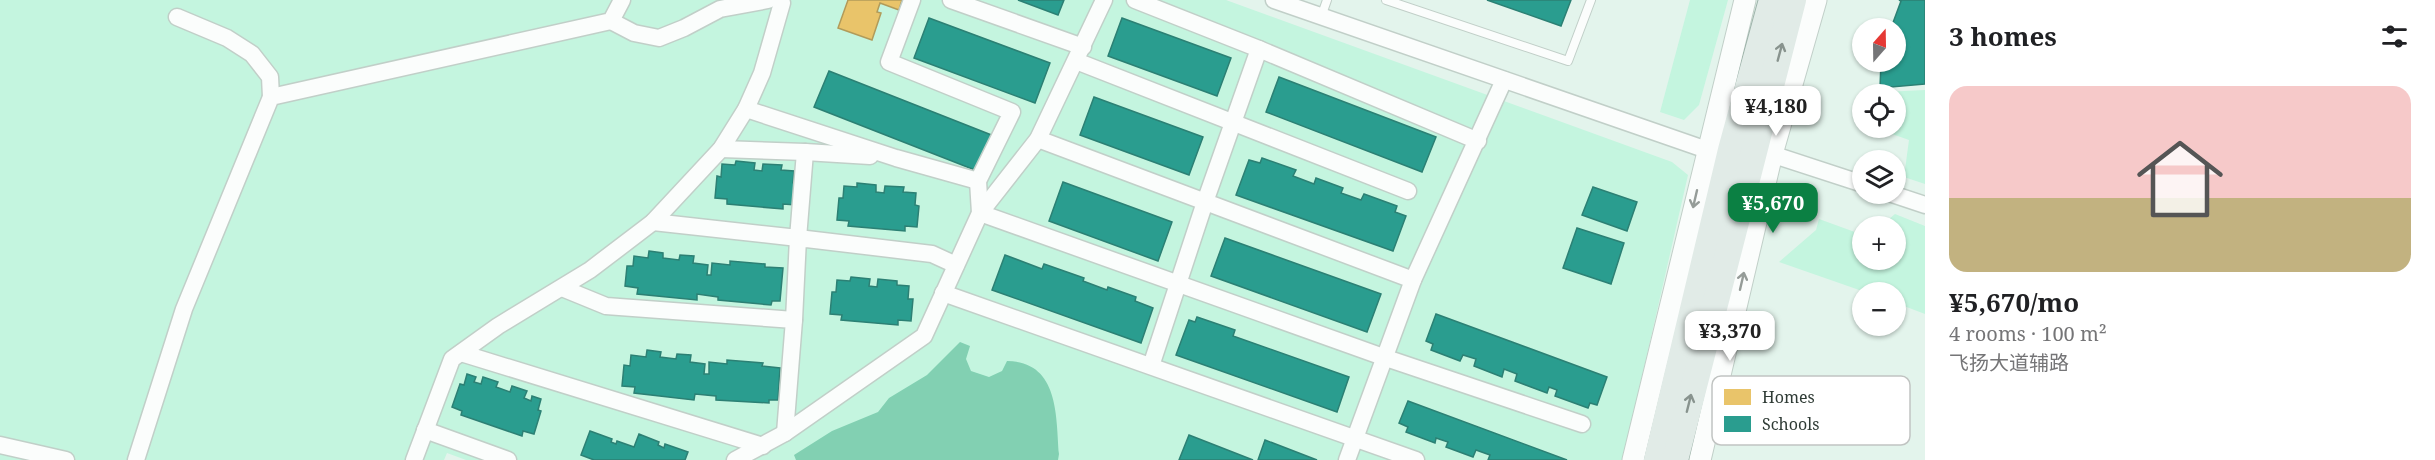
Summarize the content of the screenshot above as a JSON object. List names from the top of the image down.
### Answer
{
  "legend": ["Homes", "Schools"],
  "north": "top",
  "page": {
    "heading": "3 homes",
    "map_buttons": ["+", "−"],
    "list": [
      {
        "name": "¥5,670/mo",
        "note": "4 rooms · 100 m² · 飞扬大道辅路"
      }
    ],
    "price": ["¥4,180", "¥5,670", "¥3,370"]
  }
}
